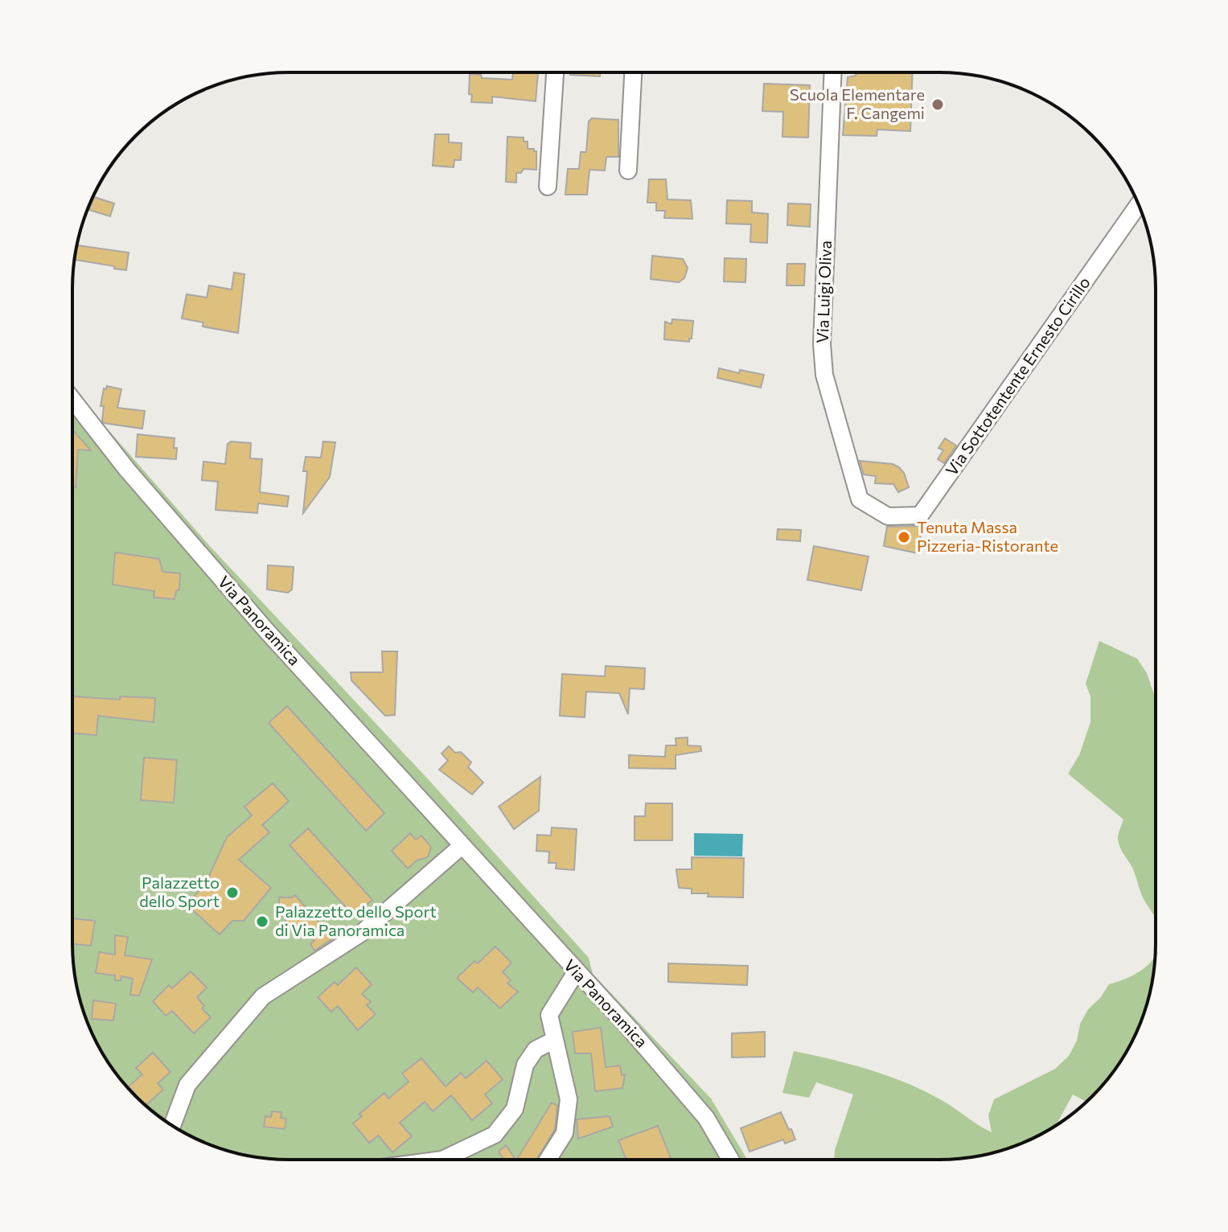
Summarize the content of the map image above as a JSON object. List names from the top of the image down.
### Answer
{
  "streets": {
    "street": ["Via Luigi Oliva", "Via Sottotentente Ernesto Cirillo", "Via Panoramica"]
  },
  "crossings": [
    ["Via Luigi Oliva", "Via Sottotentente Ernesto Cirillo"]
  ],
  "places": [
    "Scuola Elementare F. Cangemi",
    "Tenuta Massa Pizzeria-Ristorante",
    "Palazzetto dello Sport",
    "Palazzetto dello Sport di Via Panoramica"
  ]
}
